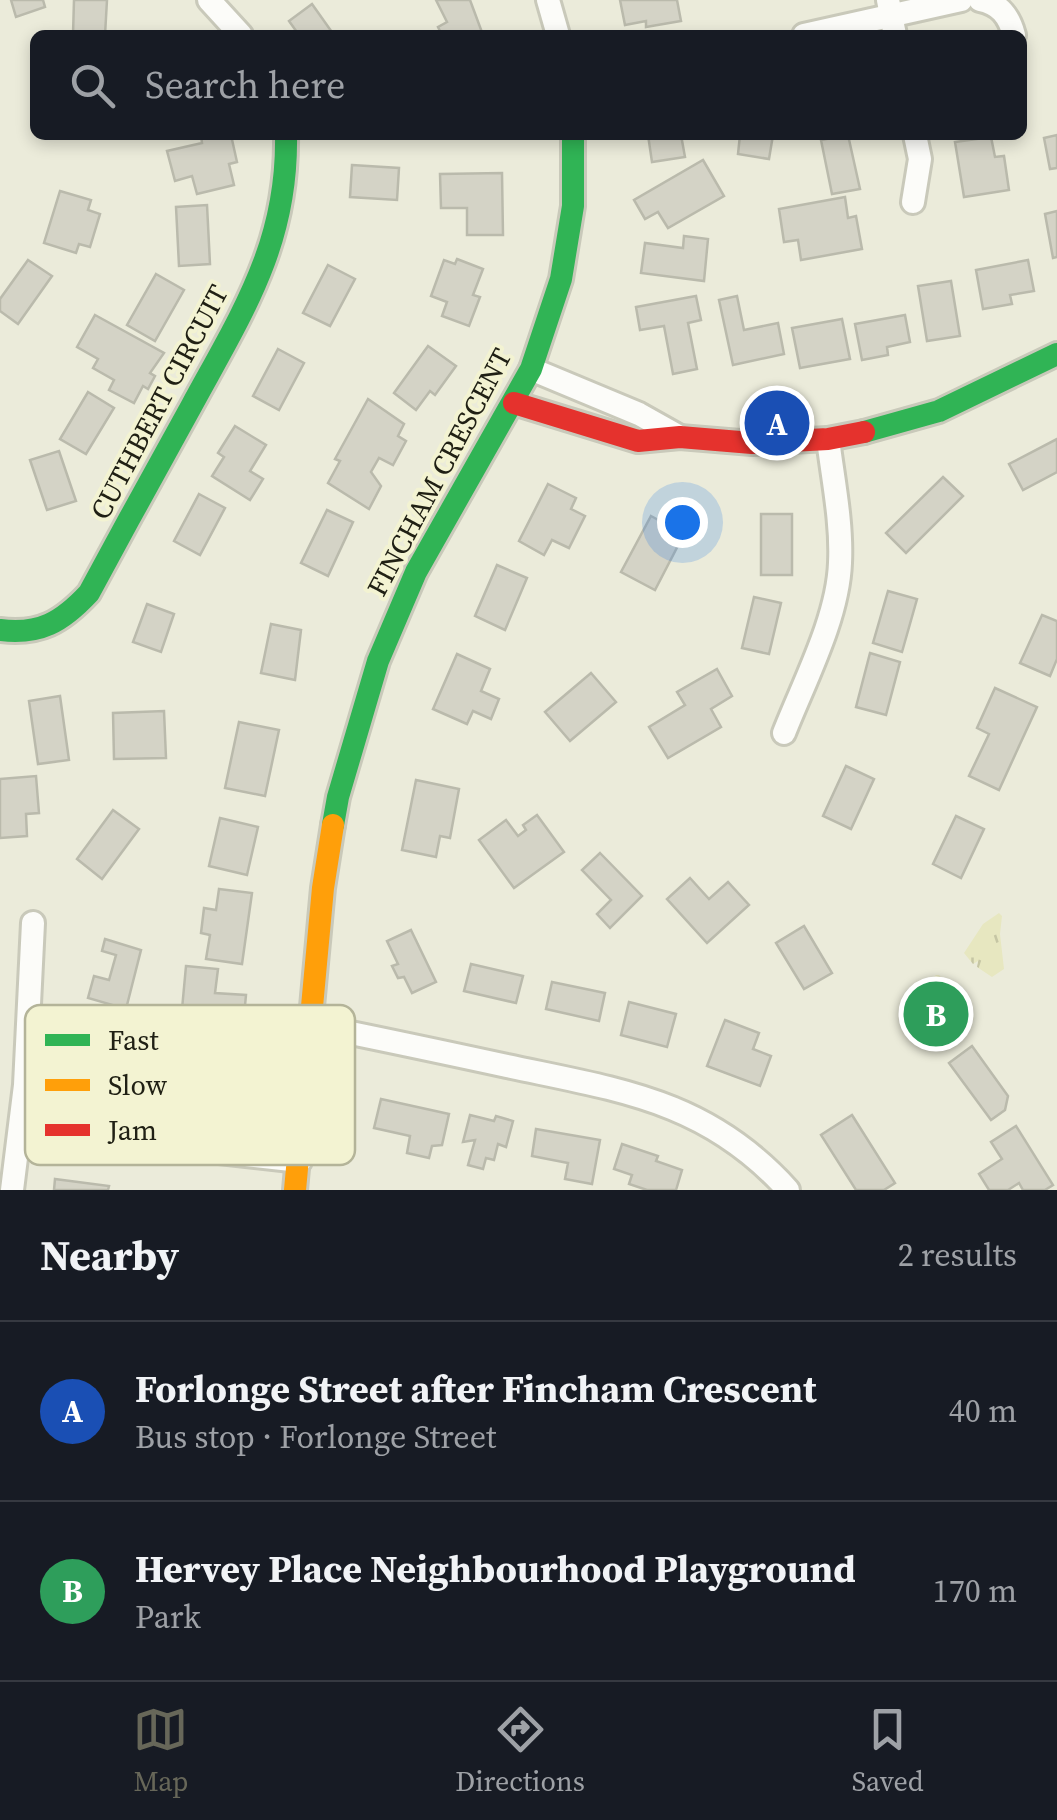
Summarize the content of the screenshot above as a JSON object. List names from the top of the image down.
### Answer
{
  "streets": {
    "street": ["CUTHBERT CIRCUIT", "FINCHAM CRESCENT"]
  },
  "legend": ["Fast", "Slow", "Jam"],
  "page": {
    "search": "Search here",
    "pins": ["A", "B"],
    "heading": ["Nearby", "2 results"],
    "list": [
      {
        "mark": "A",
        "name": "Forlonge Street after Fincham Crescent",
        "note": "Bus stop · Forlonge Street",
        "value": "40 m"
      },
      {
        "mark": "B",
        "name": "Hervey Place Neighbourhood Playground",
        "note": "Park",
        "value": "170 m"
      }
    ],
    "nav": ["Map", "Directions", "Saved"]
  }
}
